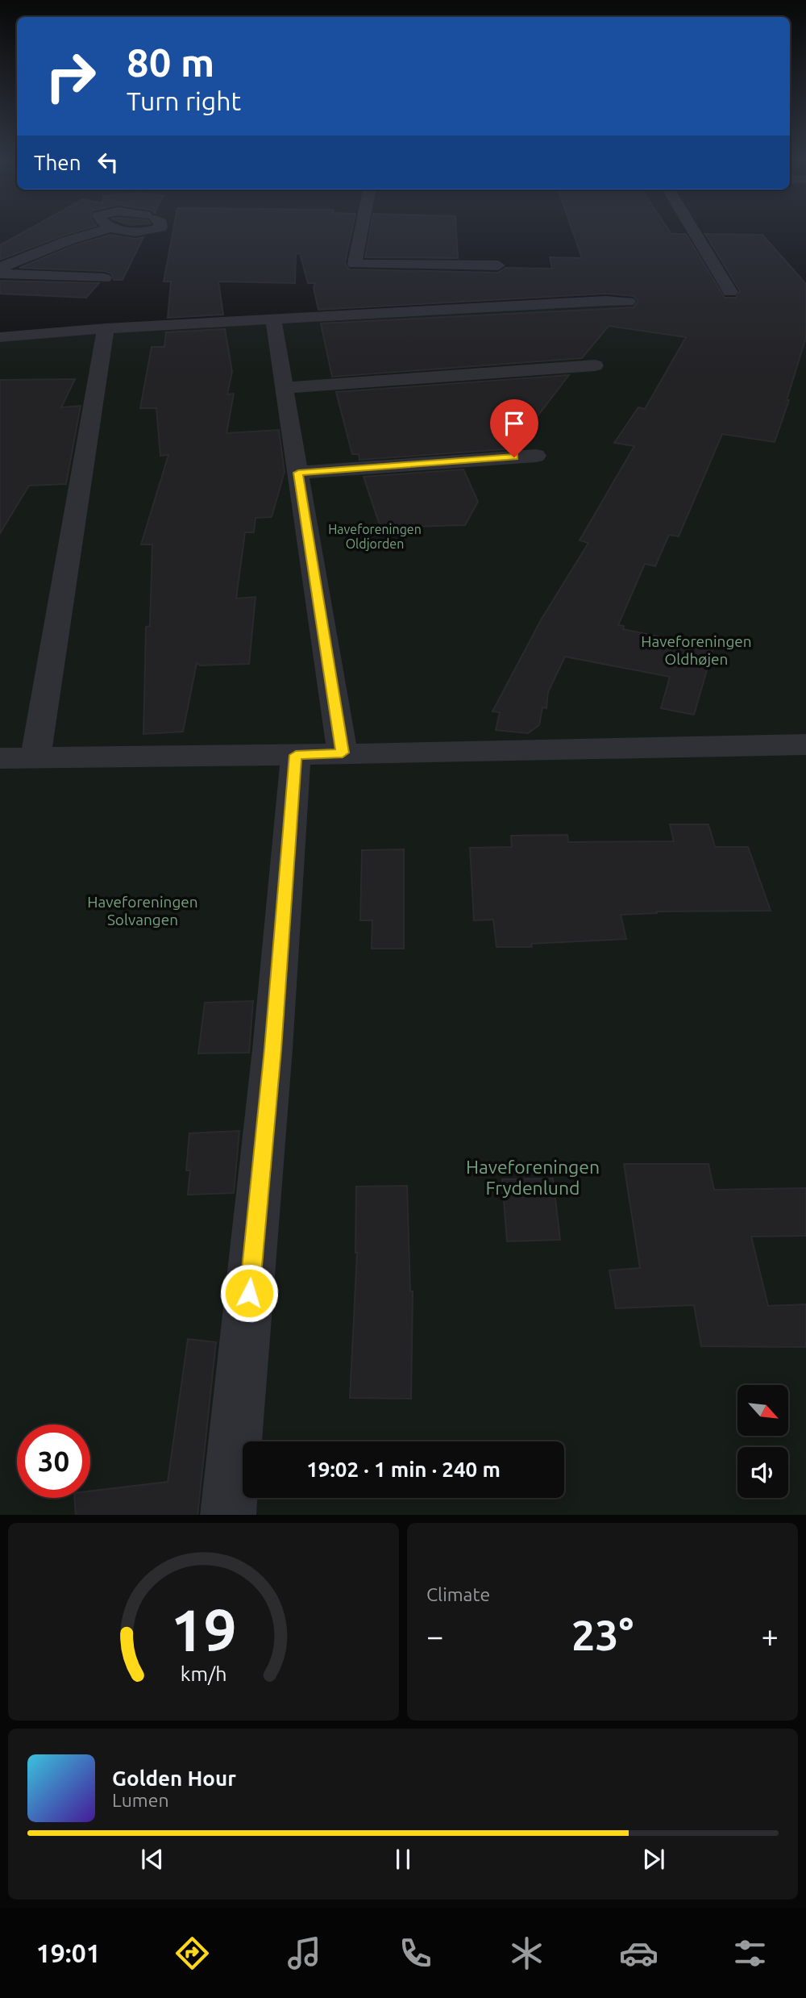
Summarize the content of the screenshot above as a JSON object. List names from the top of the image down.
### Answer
{
  "parks": [
    "Haveforeningen Oldjorden",
    "Haveforeningen Oldhøjen",
    "Haveforeningen Solvangen",
    "Haveforeningen Frydenlund"
  ],
  "north": "bottom right",
  "page": {
    "turn": ["80 m", "Turn right"],
    "then": "Then",
    "limit": "30",
    "trip": "19:02 · 1 min · 240 m",
    "tile": "Climate",
    "heat": ["−", "23°", "+"],
    "song": ["Golden Hour", "Lumen"],
    "tabs": "19:01",
    "gauge": ["19", "km/h"]
  }
}
